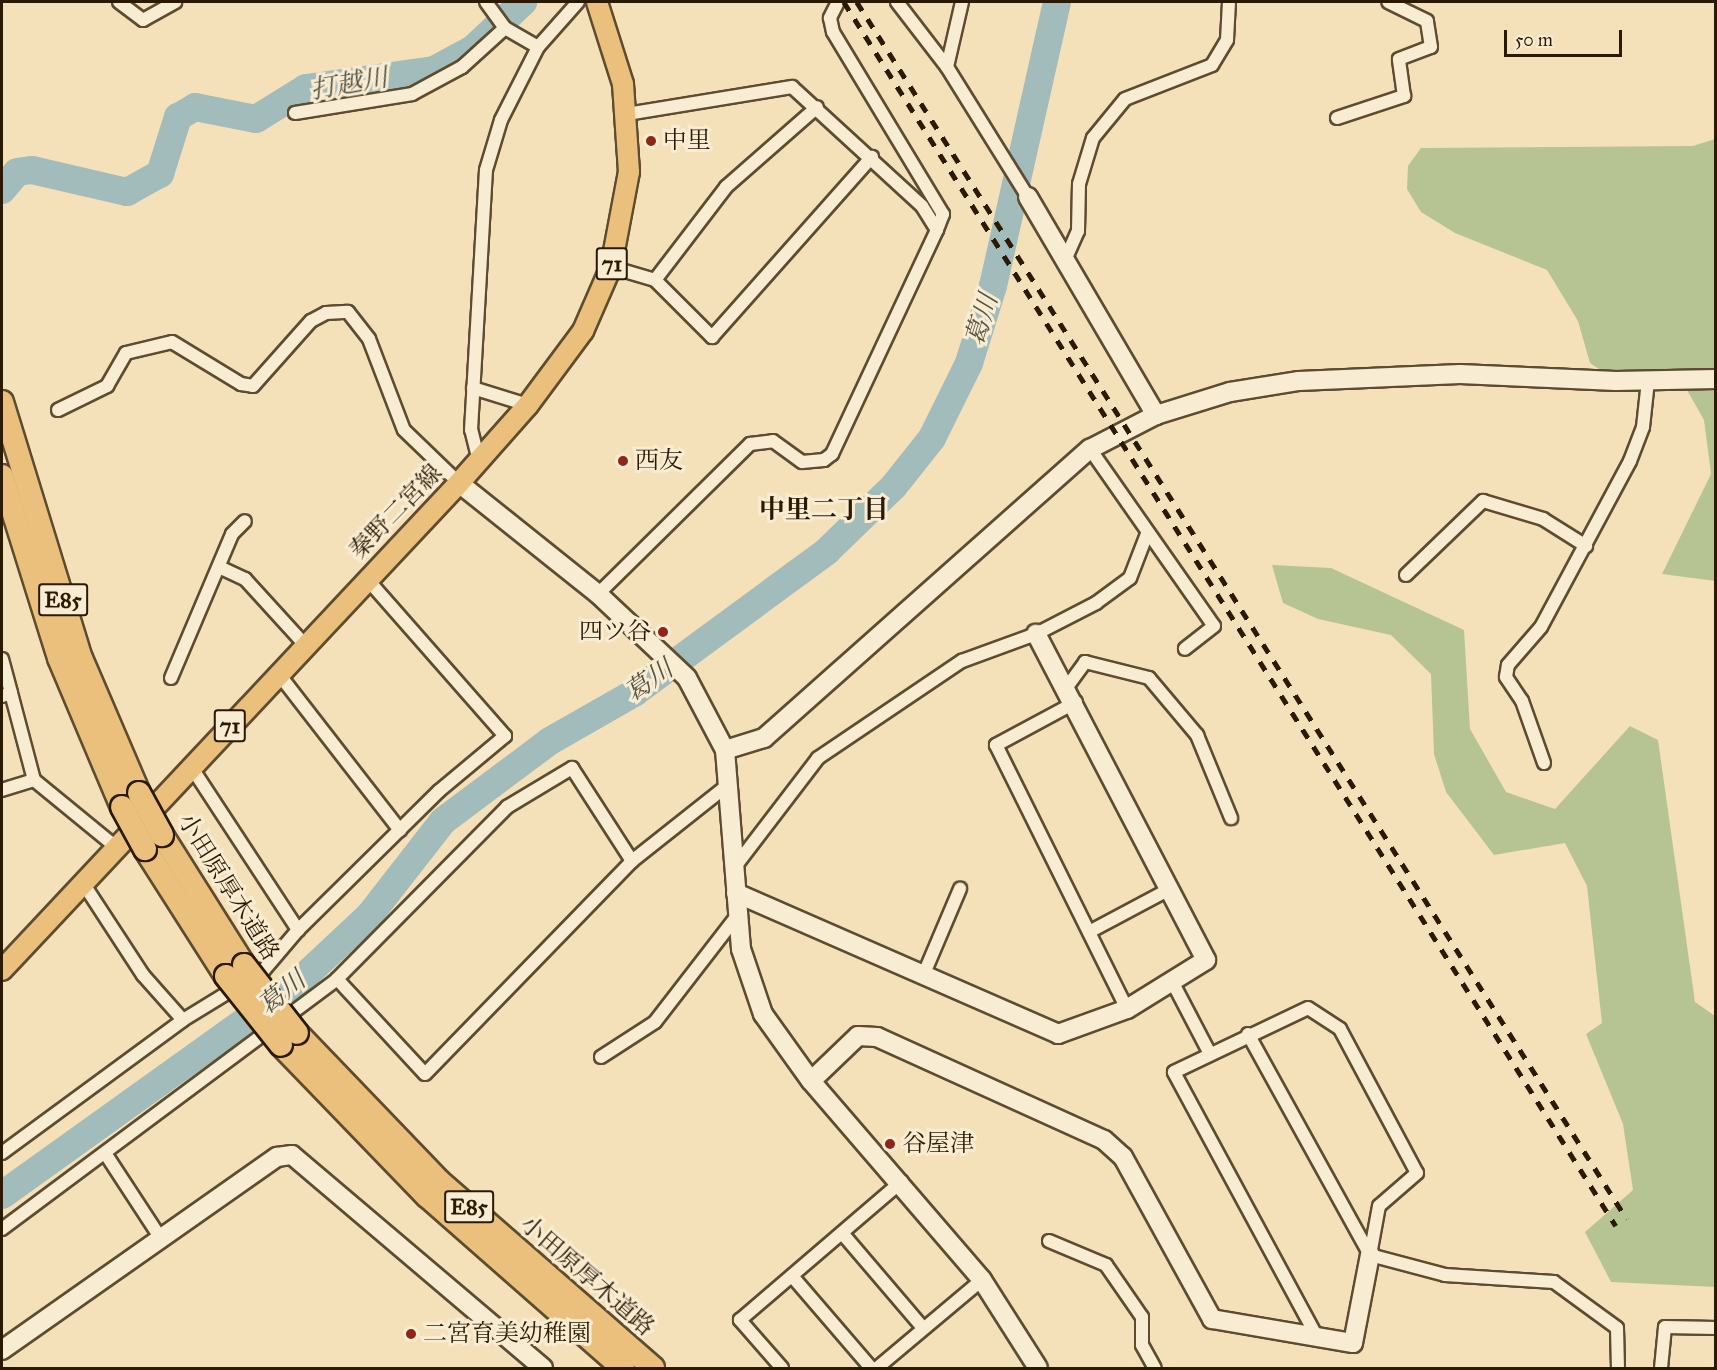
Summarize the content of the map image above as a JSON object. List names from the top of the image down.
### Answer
{
  "streets": {
    "highway": ["E85", "小田原厚木道路"],
    "main road": ["71", "秦野二宮線"]
  },
  "districts": ["中里二丁目"],
  "water": ["打越川", "葛川"],
  "places": [
    "中里",
    "西友",
    "四ツ谷",
    "谷屋津",
    "二宮育美幼稚園"
  ],
  "scale_bar": "50 m"
}
